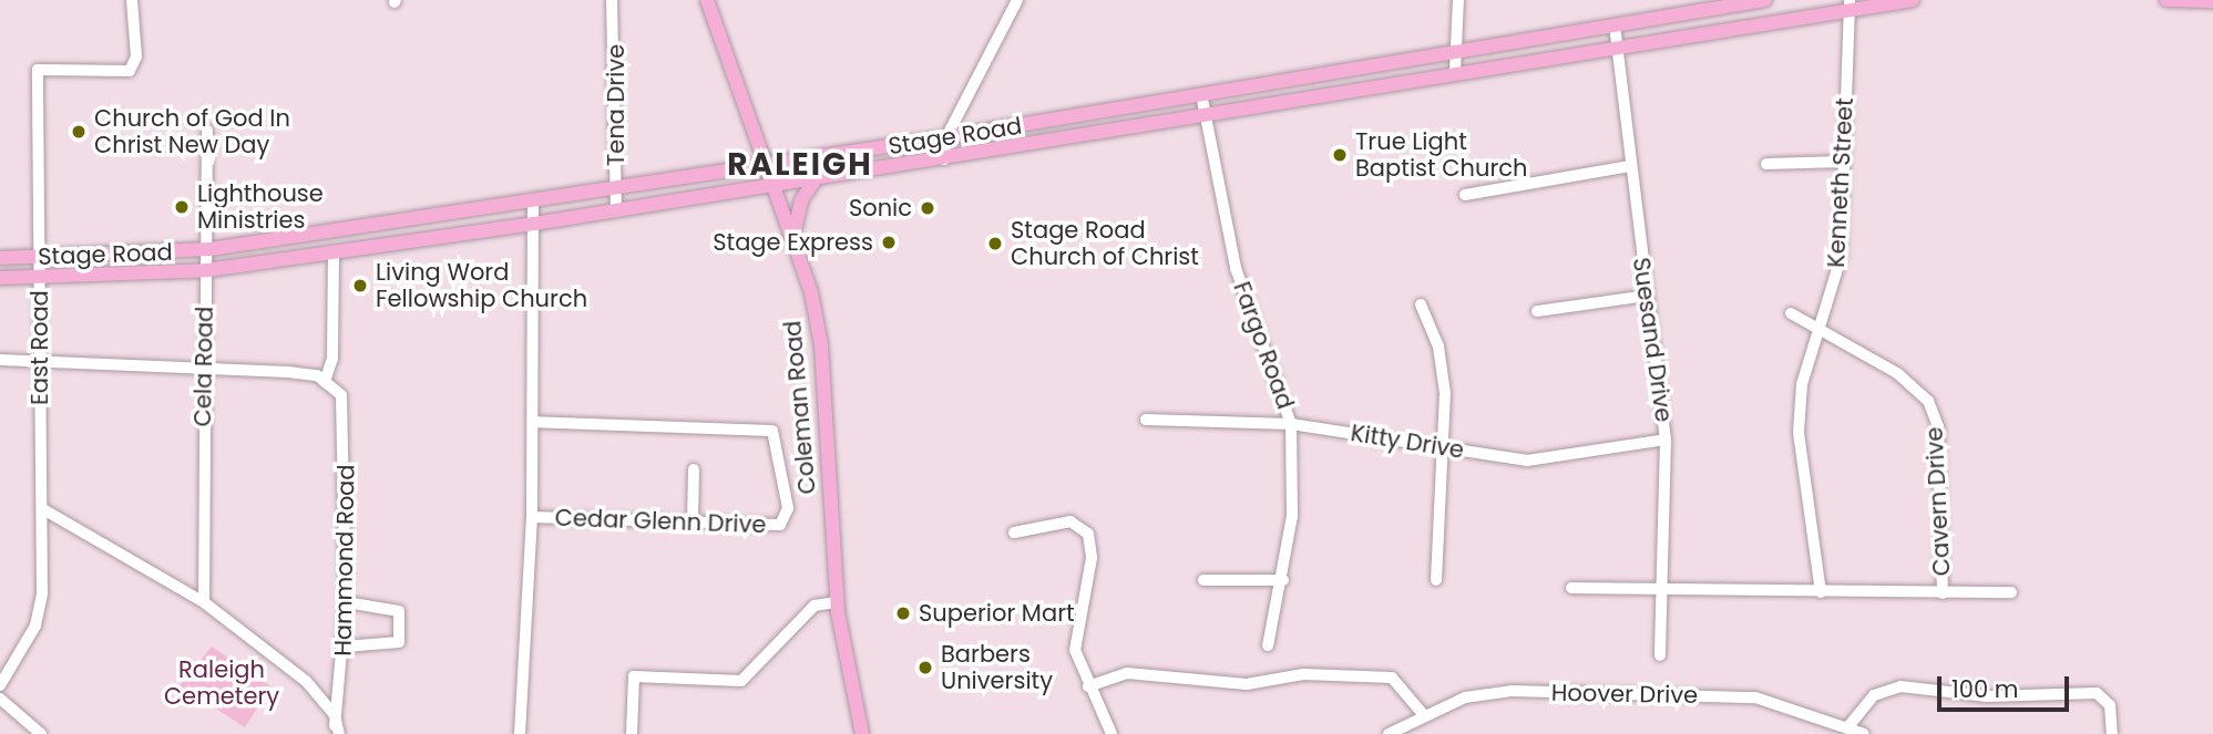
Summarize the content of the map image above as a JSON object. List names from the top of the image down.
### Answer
{
  "streets": {
    "main road": ["Stage Road", "Coleman Road"],
    "street": [
      "Tena Drive",
      "Kenneth Street",
      "Suesand Drive",
      "Fargo Road",
      "East Road",
      "Cela Road",
      "Kitty Drive",
      "Cavern Drive",
      "Cedar Glenn Drive",
      "Hammond Road",
      "Hoover Drive"
    ]
  },
  "crossings": [
    ["Tena Drive", "Stage Road"],
    ["Stage Road", "Kenneth Street"],
    ["Stage Road", "Suesand Drive"],
    ["Stage Road", "Fargo Road"],
    ["Stage Road", "East Road"],
    ["Stage Road", "Cela Road"],
    ["Stage Road", "Coleman Road"],
    ["Kenneth Street", "Cavern Drive"],
    ["Suesand Drive", "Kitty Drive"],
    ["Fargo Road", "Kitty Drive"]
  ],
  "districts": ["RALEIGH"],
  "parks": ["Raleigh Cemetery"],
  "places": [
    "Church of God In Christ New Day",
    "True Light Baptist Church",
    "Lighthouse Ministries",
    "Sonic",
    "Stage Express",
    "Stage Road Church of Christ",
    "Living Word Fellowship Church",
    "Superior Mart",
    "Barbers University"
  ],
  "scale_bar": "100 m"
}
